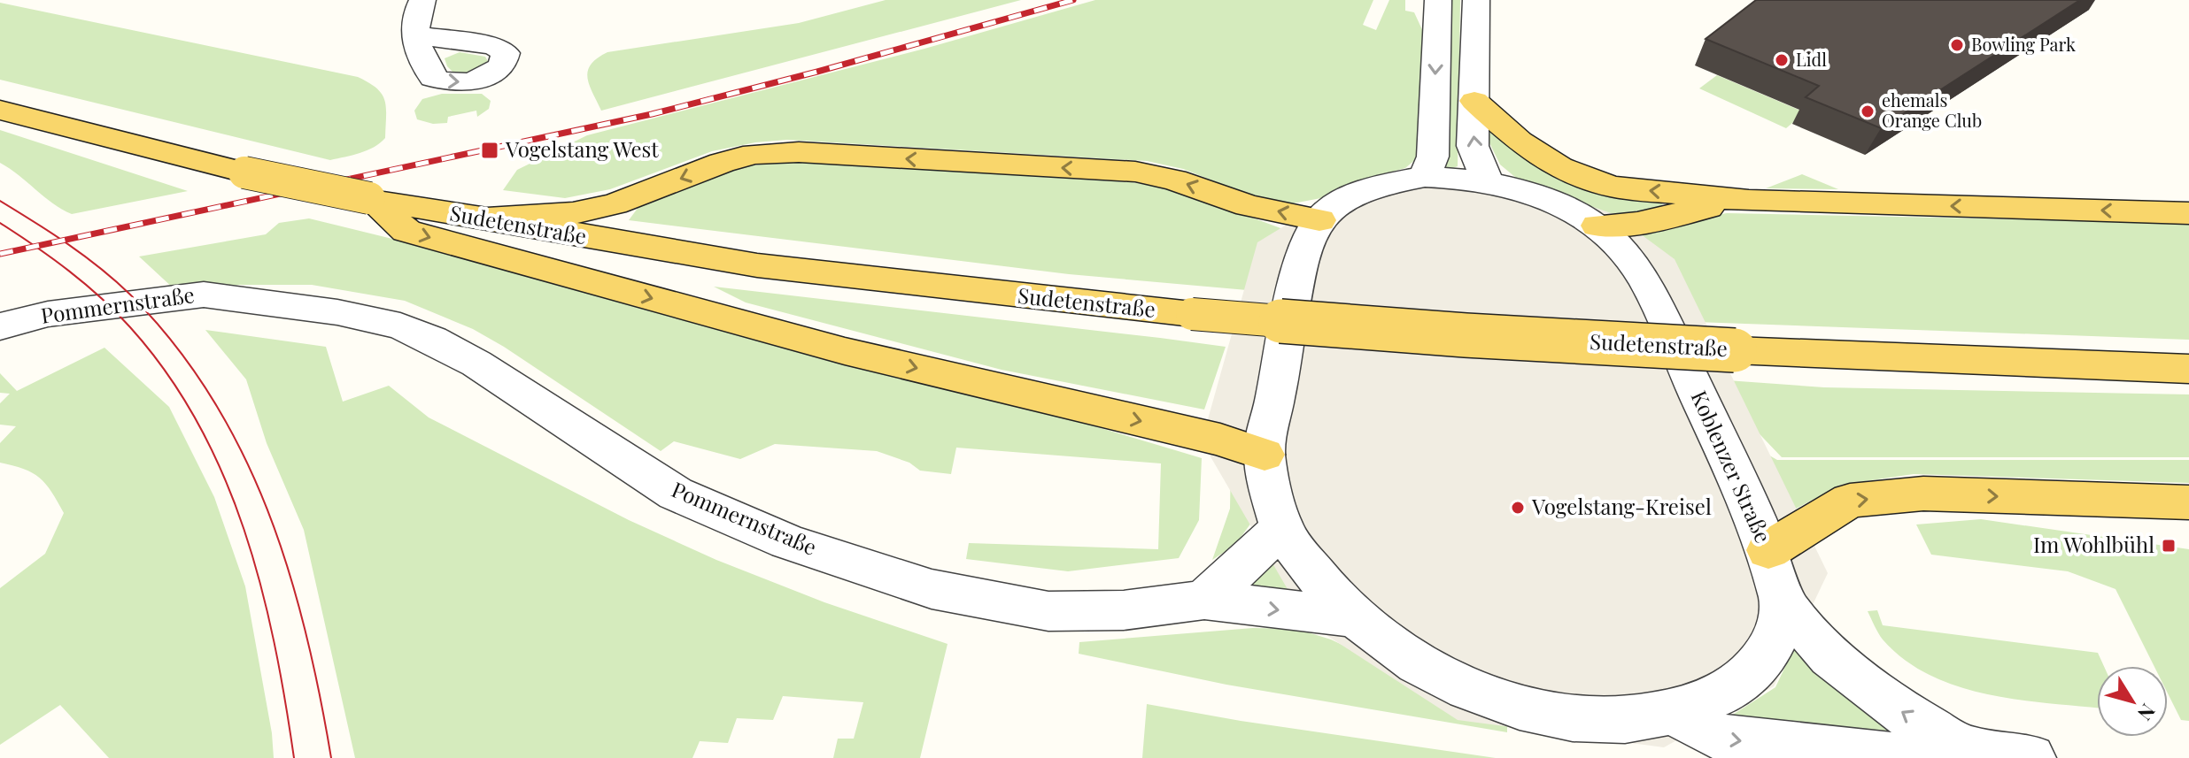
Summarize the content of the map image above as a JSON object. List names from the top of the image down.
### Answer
{
  "streets": {
    "main road": ["Sudetenstraße"],
    "street": ["Pommernstraße", "Koblenzer Straße"]
  },
  "crossings": [
    ["Pommernstraße", "Koblenzer Straße"]
  ],
  "places": {
    "other": [
      "Bowling Park",
      "Lidl",
      "ehemals Orange Club",
      "Vogelstang-Kreisel"
    ],
    "transit": ["Vogelstang West", "Im Wohlbühl"]
  },
  "north": "bottom right"
}
